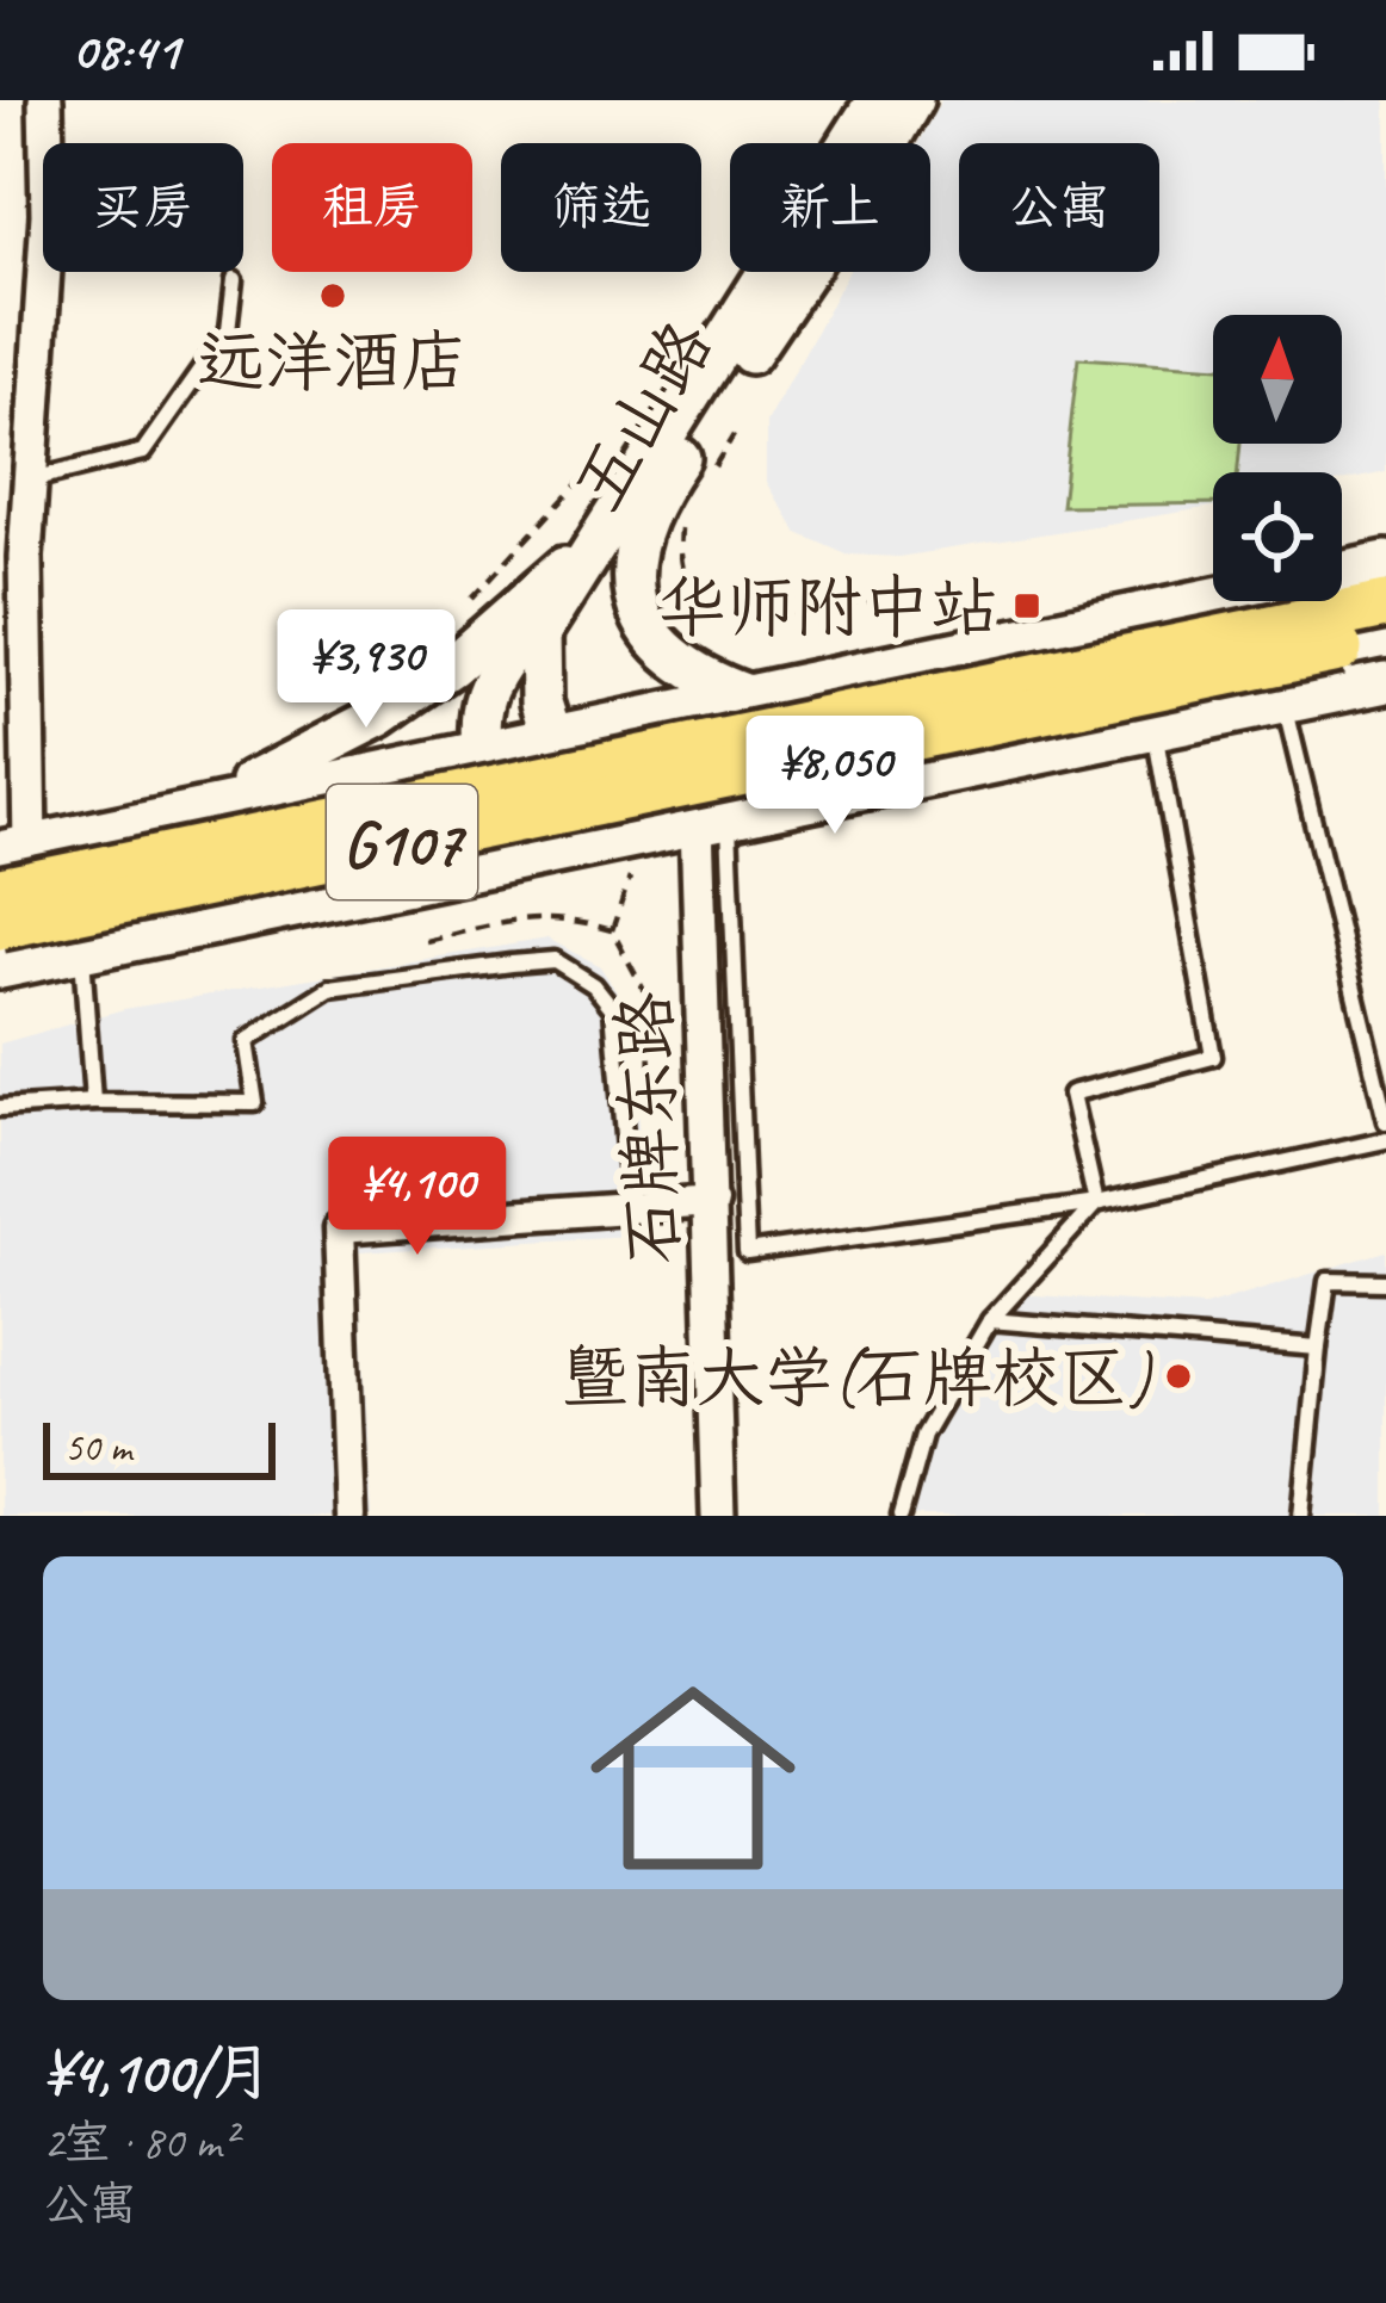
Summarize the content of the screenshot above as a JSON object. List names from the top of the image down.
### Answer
{
  "streets": {
    "highway": ["G107"],
    "main road": ["五山路"],
    "street": ["石牌东路"]
  },
  "crossings": [
    ["五山路", "石牌东路"]
  ],
  "places": {
    "other": ["远洋酒店", "暨南大学(石牌校区)"],
    "transit": ["华师附中站"]
  },
  "scale_bar": "50 m",
  "north": "top",
  "page": {
    "status": "08:41",
    "chip": [
      "买房",
      "租房",
      "筛选",
      "新上",
      "公寓"
    ],
    "price": ["¥3,930", "¥8,050", "¥4,100"],
    "scale": "50 m",
    "list": [
      {
        "name": "¥4,100/月",
        "note": "2室 · 80 m² · 公寓"
      }
    ]
  }
}
